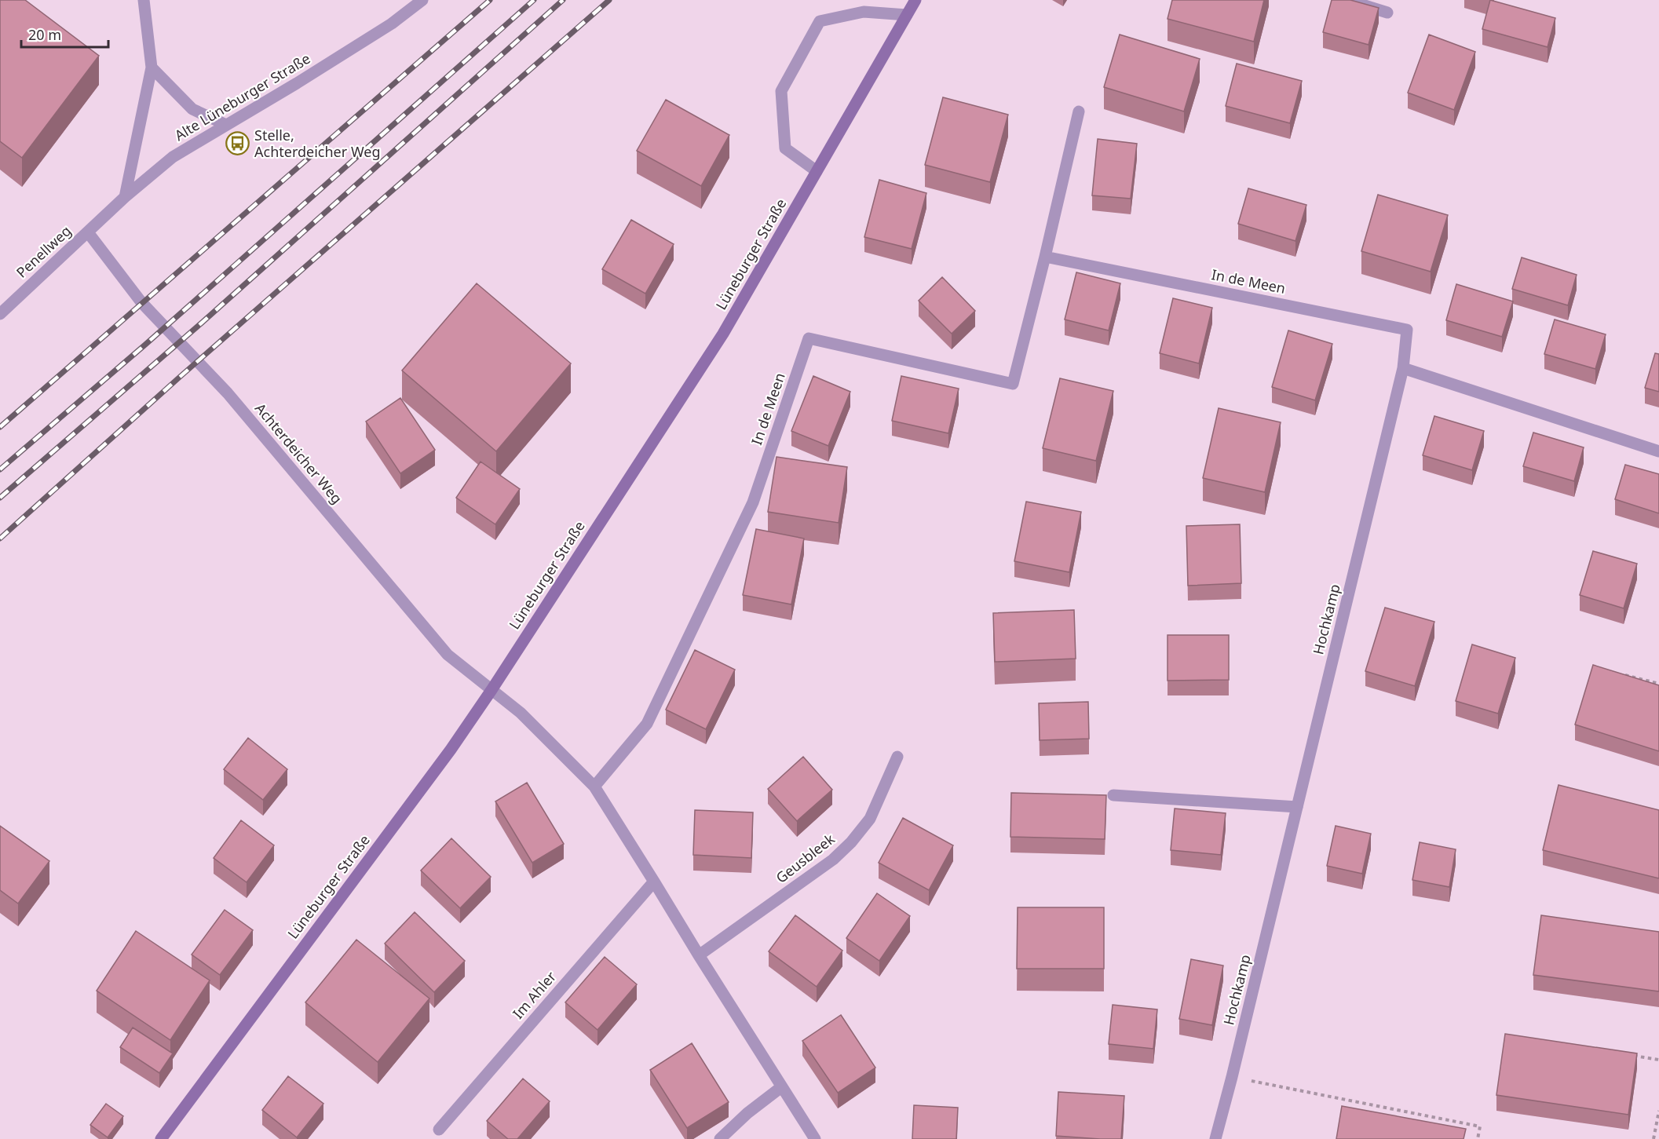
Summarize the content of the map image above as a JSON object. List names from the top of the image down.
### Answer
{
  "streets": {
    "main road": ["Lüneburger Straße"],
    "street": [
      "Alte Lüneburger Straße",
      "Penellweg",
      "In de Meen",
      "Achterdeicher Weg",
      "Hochkamp",
      "Geusbleek",
      "Im Ahler"
    ]
  },
  "crossings": [
    ["Alte Lüneburger Straße", "Penellweg"],
    ["Alte Lüneburger Straße", "Achterdeicher Weg"],
    ["Penellweg", "Achterdeicher Weg"],
    ["Lüneburger Straße", "Achterdeicher Weg"],
    ["In de Meen", "Hochkamp"]
  ],
  "places": {
    "bus stop": ["Stelle, Achterdeicher Weg"]
  },
  "scale_bar": "20 m"
}
